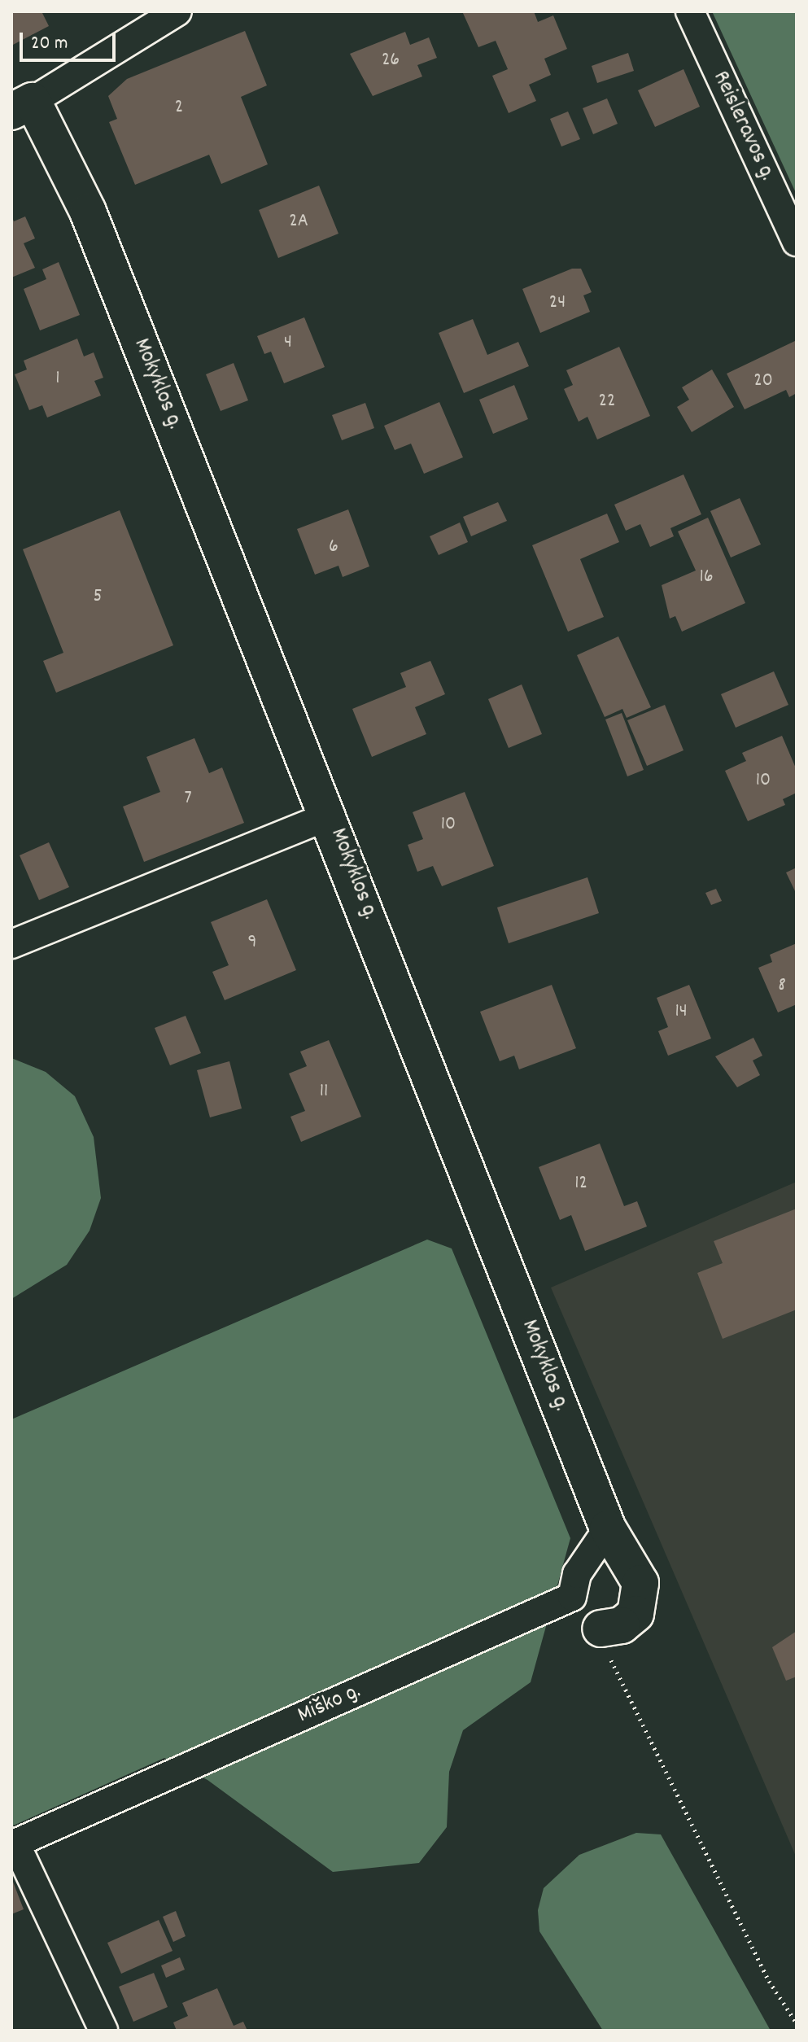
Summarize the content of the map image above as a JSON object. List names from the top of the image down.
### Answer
{
  "streets": {
    "main road": ["Mokyklos g."],
    "street": ["Reisleravos g.", "Miško g."]
  },
  "house_numbers": [
    "26",
    "2",
    "2A",
    "24",
    "4",
    "1",
    "20",
    "22",
    "6",
    "16",
    "5",
    "10",
    "7",
    "10",
    "9",
    "8",
    "14",
    "11",
    "12"
  ],
  "scale_bar": "20 m"
}
